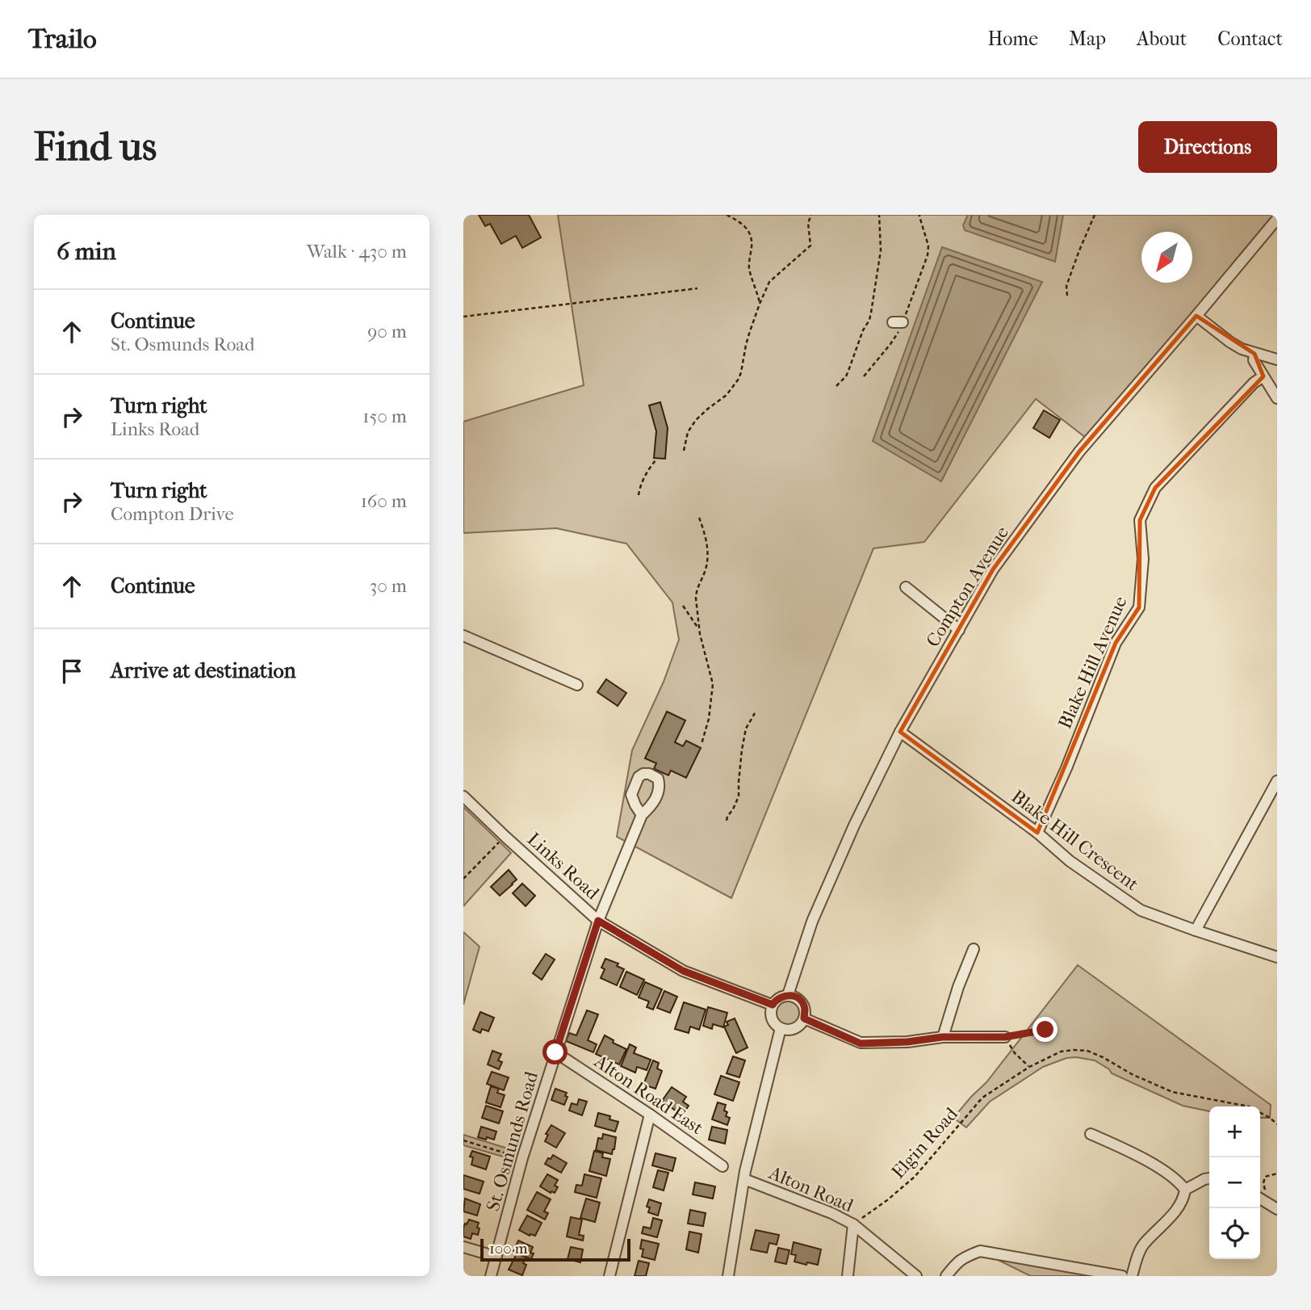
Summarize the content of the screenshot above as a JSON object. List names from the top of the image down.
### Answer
{
  "streets": {
    "street": [
      "Compton Avenue",
      "Blake Hill Avenue",
      "Blake Hill Crescent",
      "Links Road",
      "Alton Road East",
      "St. Osmunds Road",
      "Alton Road"
    ],
    "path": ["Elgin Road"]
  },
  "crossings": [
    ["Compton Avenue", "Blake Hill Crescent"],
    ["Compton Avenue", "Links Road"],
    ["Blake Hill Avenue", "Blake Hill Crescent"],
    ["Links Road", "St. Osmunds Road"],
    ["Alton Road East", "St. Osmunds Road"],
    ["Elgin Road", "Alton Road"]
  ],
  "scale_bar": "100 m",
  "north": "bottom left",
  "page": {
    "header": "Trailo",
    "nav": [
      "Home",
      "Map",
      "About",
      "Contact"
    ],
    "buttons": "Directions",
    "title": "Find us",
    "heading": ["6 min", "Walk · 430 m"],
    "list": [
      ["Continue", "St. Osmunds Road", "90 m"],
      ["Turn right", "Links Road", "150 m"],
      ["Turn right", "Compton Drive", "160 m"],
      ["Continue", "30 m"],
      "Arrive at destination"
    ],
    "map_buttons": ["+", "−"],
    "scale": "100 m"
  }
}
